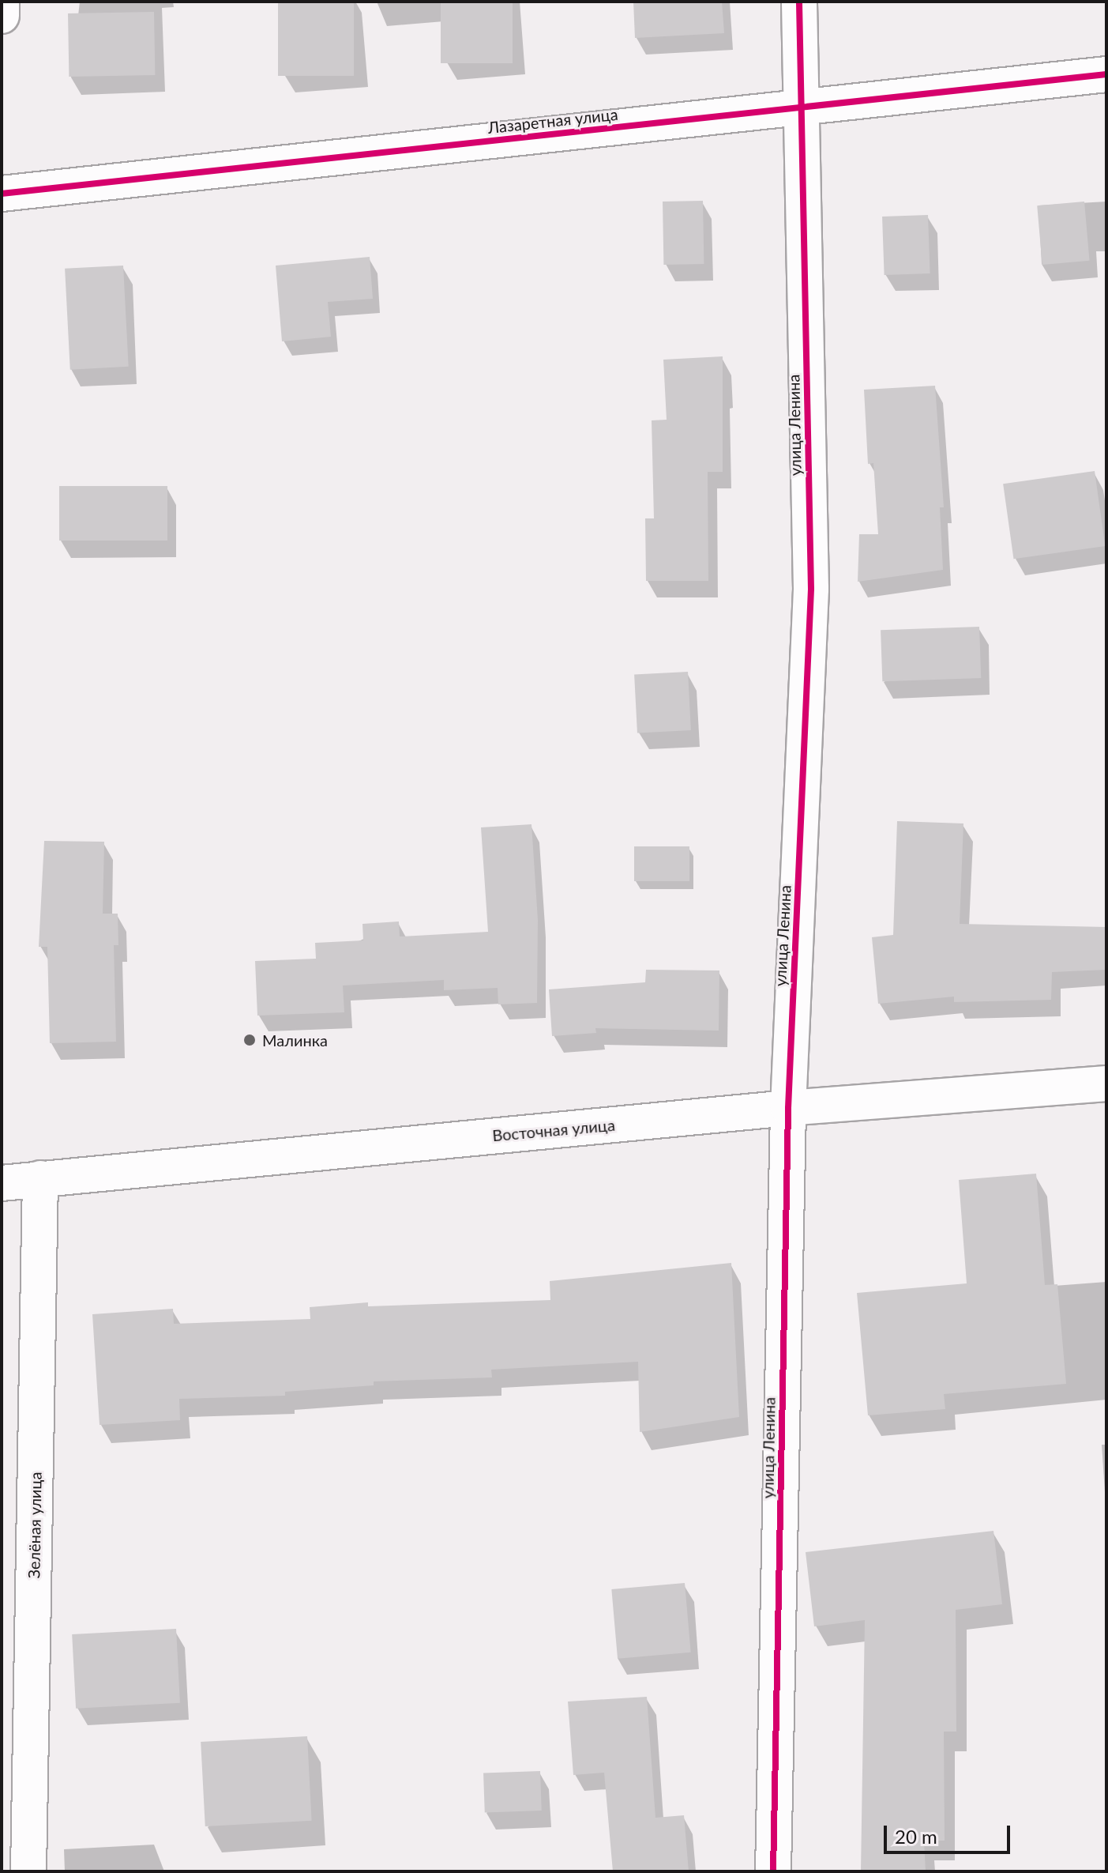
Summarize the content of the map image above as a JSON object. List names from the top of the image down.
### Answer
{
  "streets": {
    "street": [
      "Лазаретная улица",
      "улица Ленина",
      "Восточная улица",
      "Зелёная улица"
    ]
  },
  "crossings": [
    ["Лазаретная улица", "улица Ленина"],
    ["улица Ленина", "Восточная улица"],
    ["Восточная улица", "Зелёная улица"]
  ],
  "places": ["Малинка"],
  "scale_bar": "20 m"
}
